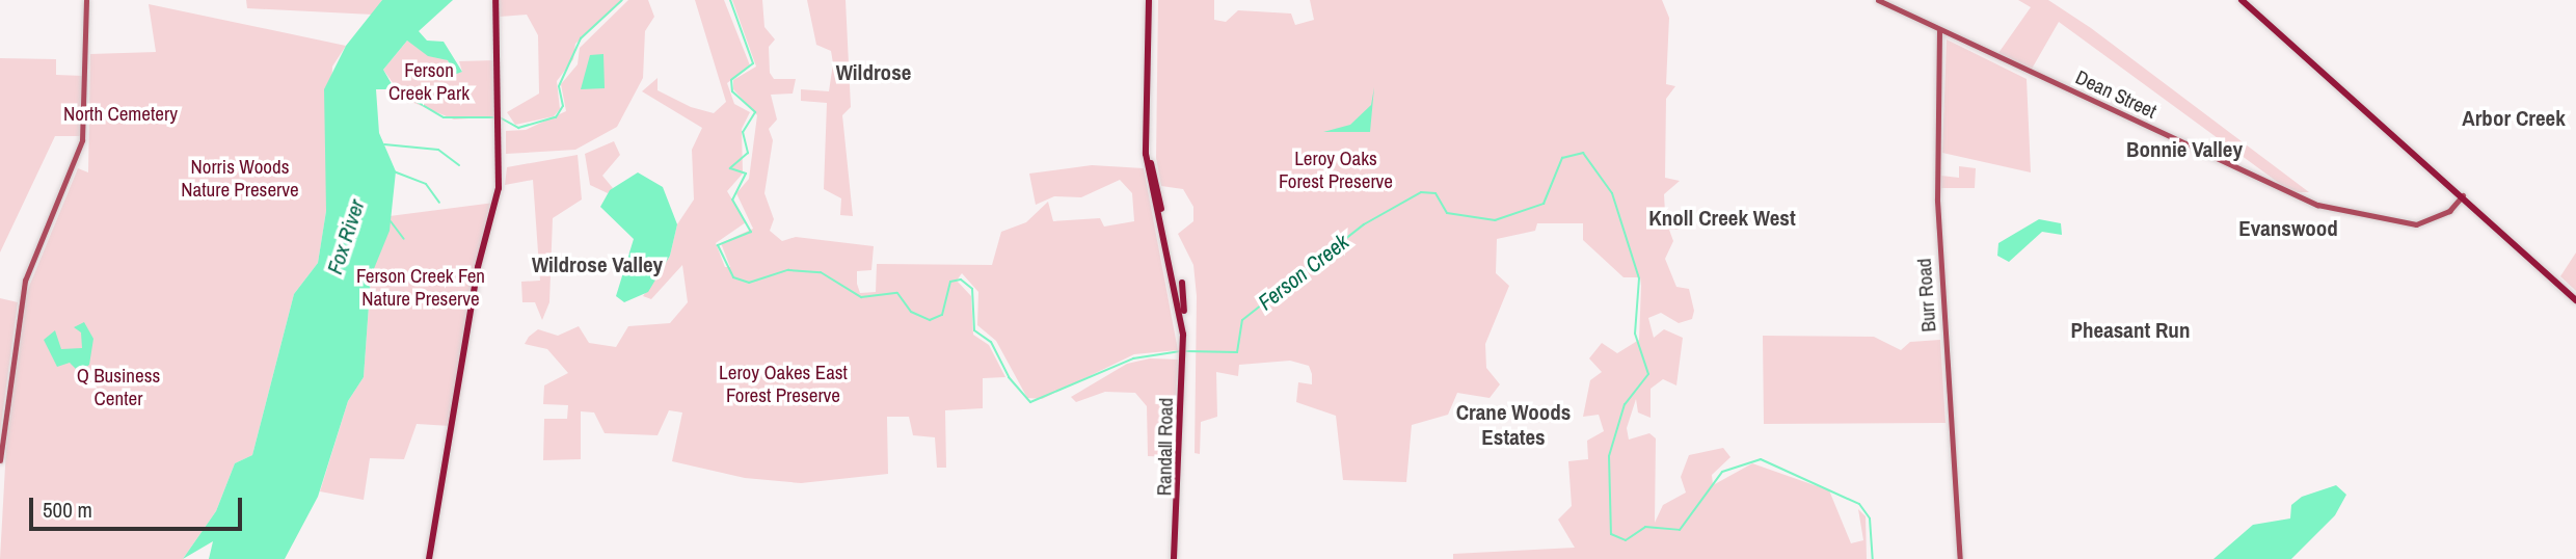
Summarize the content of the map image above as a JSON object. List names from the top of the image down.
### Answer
{
  "streets": {
    "main road": ["Randall Road"],
    "street": ["Dean Street", "Burr Road"]
  },
  "crossings": [
    ["Dean Street", "Burr Road"]
  ],
  "districts": [
    "Wildrose",
    "Arbor Creek",
    "Bonnie Valley",
    "Knoll Creek West",
    "Evanswood",
    "Wildrose Valley",
    "Pheasant Run",
    "Crane Woods Estates"
  ],
  "water": ["Fox River", "Ferson Creek"],
  "parks": [
    "Ferson Creek Park",
    "North Cemetery",
    "Leroy Oaks Forest Preserve",
    "Norris Woods Nature Preserve",
    "Ferson Creek Fen Nature Preserve",
    "Leroy Oakes East Forest Preserve",
    "Q Business Center"
  ],
  "scale_bar": "500 m"
}
